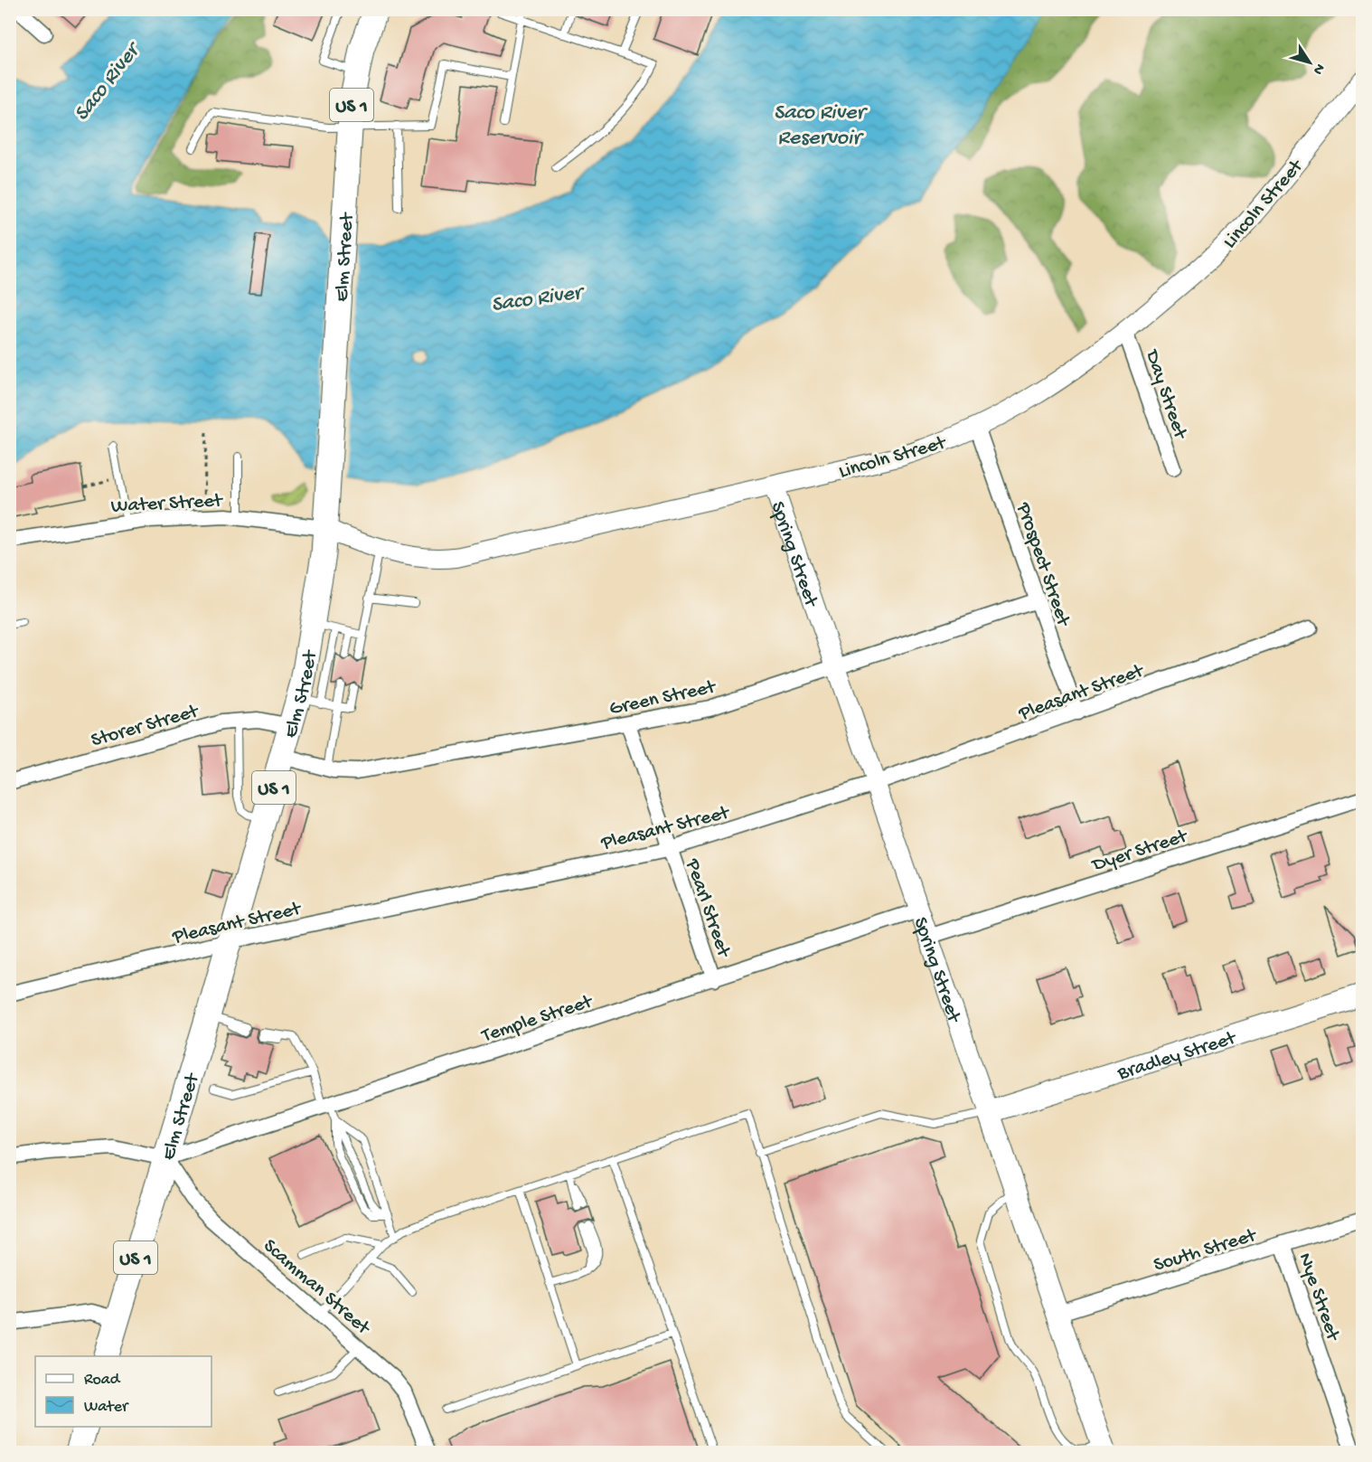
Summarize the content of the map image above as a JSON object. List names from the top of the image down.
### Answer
{
  "streets": {
    "main road": [
      "US 1",
      "Elm Street",
      "Spring Street",
      "Bradley Street"
    ],
    "street": [
      "Lincoln Street",
      "Day Street",
      "Water Street",
      "Prospect Street",
      "Pleasant Street",
      "Green Street",
      "Storer Street",
      "Dyer Street",
      "Pearl Street",
      "Temple Street",
      "South Street",
      "Scamman Street",
      "Nye Street"
    ]
  },
  "crossings": [
    ["Lincoln Street", "Elm Street"],
    ["Lincoln Street", "Day Street"],
    ["Lincoln Street", "Water Street"],
    ["Lincoln Street", "Spring Street"],
    ["Lincoln Street", "Prospect Street"],
    ["Elm Street", "Water Street"],
    ["Elm Street", "Pleasant Street"],
    ["Elm Street", "Green Street"],
    ["Elm Street", "Storer Street"],
    ["Elm Street", "Temple Street"],
    ["Elm Street", "Scamman Street"],
    ["Spring Street", "Pleasant Street"],
    ["Spring Street", "Green Street"],
    ["Spring Street", "Dyer Street"],
    ["Spring Street", "Temple Street"],
    ["Spring Street", "Bradley Street"],
    ["Spring Street", "South Street"],
    ["Prospect Street", "Pleasant Street"],
    ["Prospect Street", "Green Street"],
    ["Pleasant Street", "Pearl Street"],
    ["Green Street", "Pearl Street"],
    ["Pearl Street", "Temple Street"],
    ["Temple Street", "Scamman Street"],
    ["South Street", "Nye Street"]
  ],
  "water": ["Saco River", "Saco River Reservoir"],
  "legend": ["Road", "Water"],
  "north": "bottom right"
}
